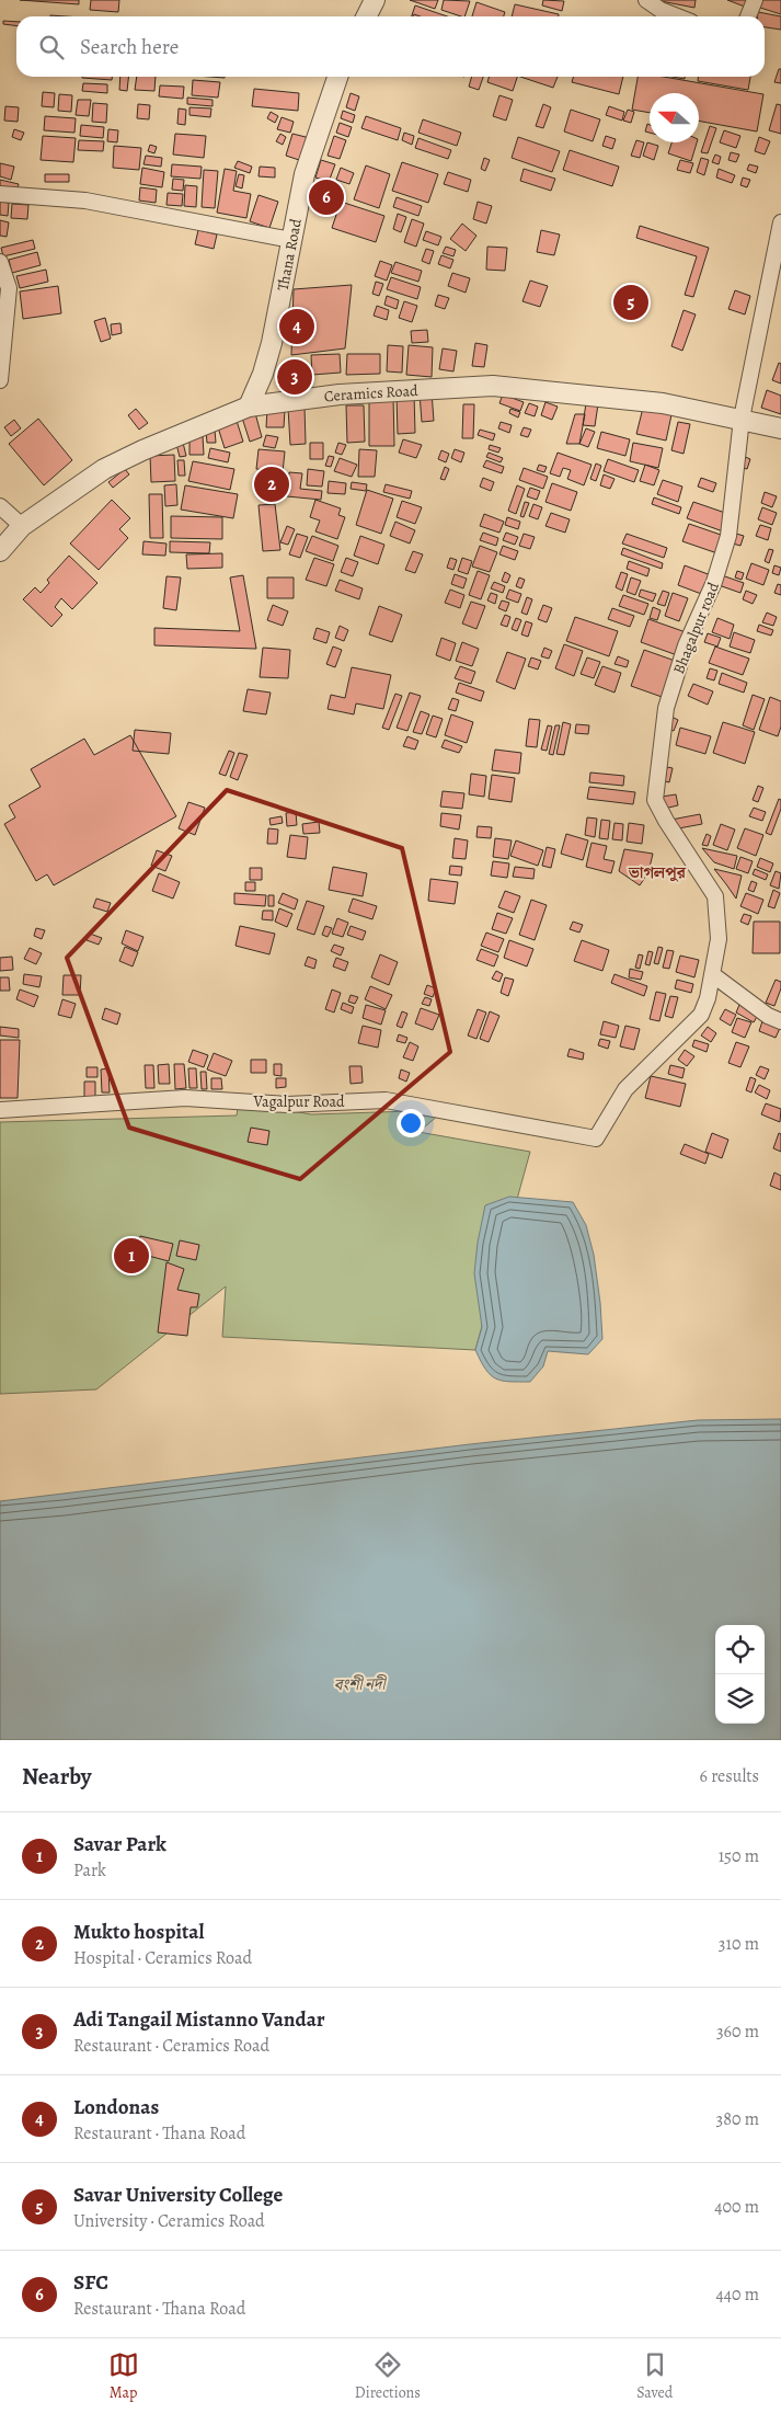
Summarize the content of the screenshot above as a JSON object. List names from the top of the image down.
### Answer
{
  "streets": {
    "street": [
      "Thana Road",
      "Ceramics Road",
      "Bhagalpur road",
      "Vagalpur Road"
    ]
  },
  "crossings": [
    ["Thana Road", "Ceramics Road"],
    ["Ceramics Road", "Bhagalpur road"],
    ["Bhagalpur road", "Vagalpur Road"]
  ],
  "districts": ["ভাগলপুর"],
  "water": ["বংশী নদী"],
  "north": "left",
  "page": {
    "search": "Search here",
    "pins": [
      "6",
      "5",
      "4",
      "3",
      "2",
      "1"
    ],
    "heading": ["Nearby", "6 results"],
    "list": [
      {
        "mark": "1",
        "name": "Savar Park",
        "note": "Park",
        "value": "150 m"
      },
      {
        "mark": "2",
        "name": "Mukto hospital",
        "note": "Hospital · Ceramics Road",
        "value": "310 m"
      },
      {
        "mark": "3",
        "name": "Adi Tangail Mistanno Vandar",
        "note": "Restaurant · Ceramics Road",
        "value": "360 m"
      },
      {
        "mark": "4",
        "name": "Londonas",
        "note": "Restaurant · Thana Road",
        "value": "380 m"
      },
      {
        "mark": "5",
        "name": "Savar University College",
        "note": "University · Ceramics Road",
        "value": "400 m"
      },
      {
        "mark": "6",
        "name": "SFC",
        "note": "Restaurant · Thana Road",
        "value": "440 m"
      }
    ],
    "nav": ["Map", "Directions", "Saved"]
  }
}
